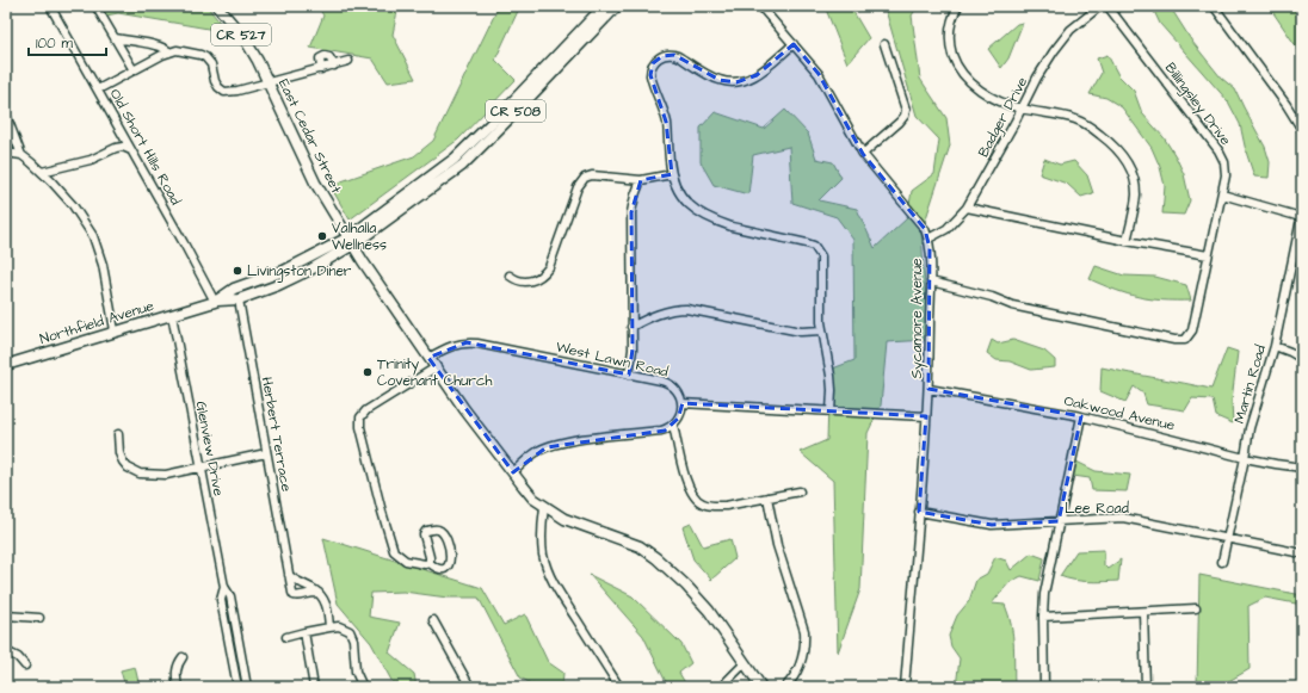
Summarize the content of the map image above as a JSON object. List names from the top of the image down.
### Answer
{
  "streets": {
    "main road": [
      "CR 527",
      "CR 508",
      "East Cedar Street",
      "Northfield Avenue"
    ],
    "street": [
      "Billingsley Drive",
      "Badger Drive",
      "Old Short Hills Road",
      "Sycamore Avenue",
      "West Lawn Road",
      "Martin Road",
      "Oakwood Avenue",
      "Herbert Terrace",
      "Glenview Drive",
      "Lee Road"
    ]
  },
  "crossings": [
    ["Billingsley Drive", "Sycamore Avenue"],
    ["CR 508", "East Cedar Street"],
    ["CR 508", "Old Short Hills Road"],
    ["CR 508", "Northfield Avenue"],
    ["CR 508", "Herbert Terrace"],
    ["Badger Drive", "Sycamore Avenue"],
    ["East Cedar Street", "West Lawn Road"],
    ["Old Short Hills Road", "Northfield Avenue"],
    ["Sycamore Avenue", "Oakwood Avenue"],
    ["Sycamore Avenue", "Lee Road"],
    ["Northfield Avenue", "Glenview Drive"],
    ["Martin Road", "Oakwood Avenue"],
    ["Martin Road", "Lee Road"]
  ],
  "places": ["Valhalla Wellness", "Livingston Diner", "Trinity Covenant Church"],
  "scale_bar": "100 m"
}
